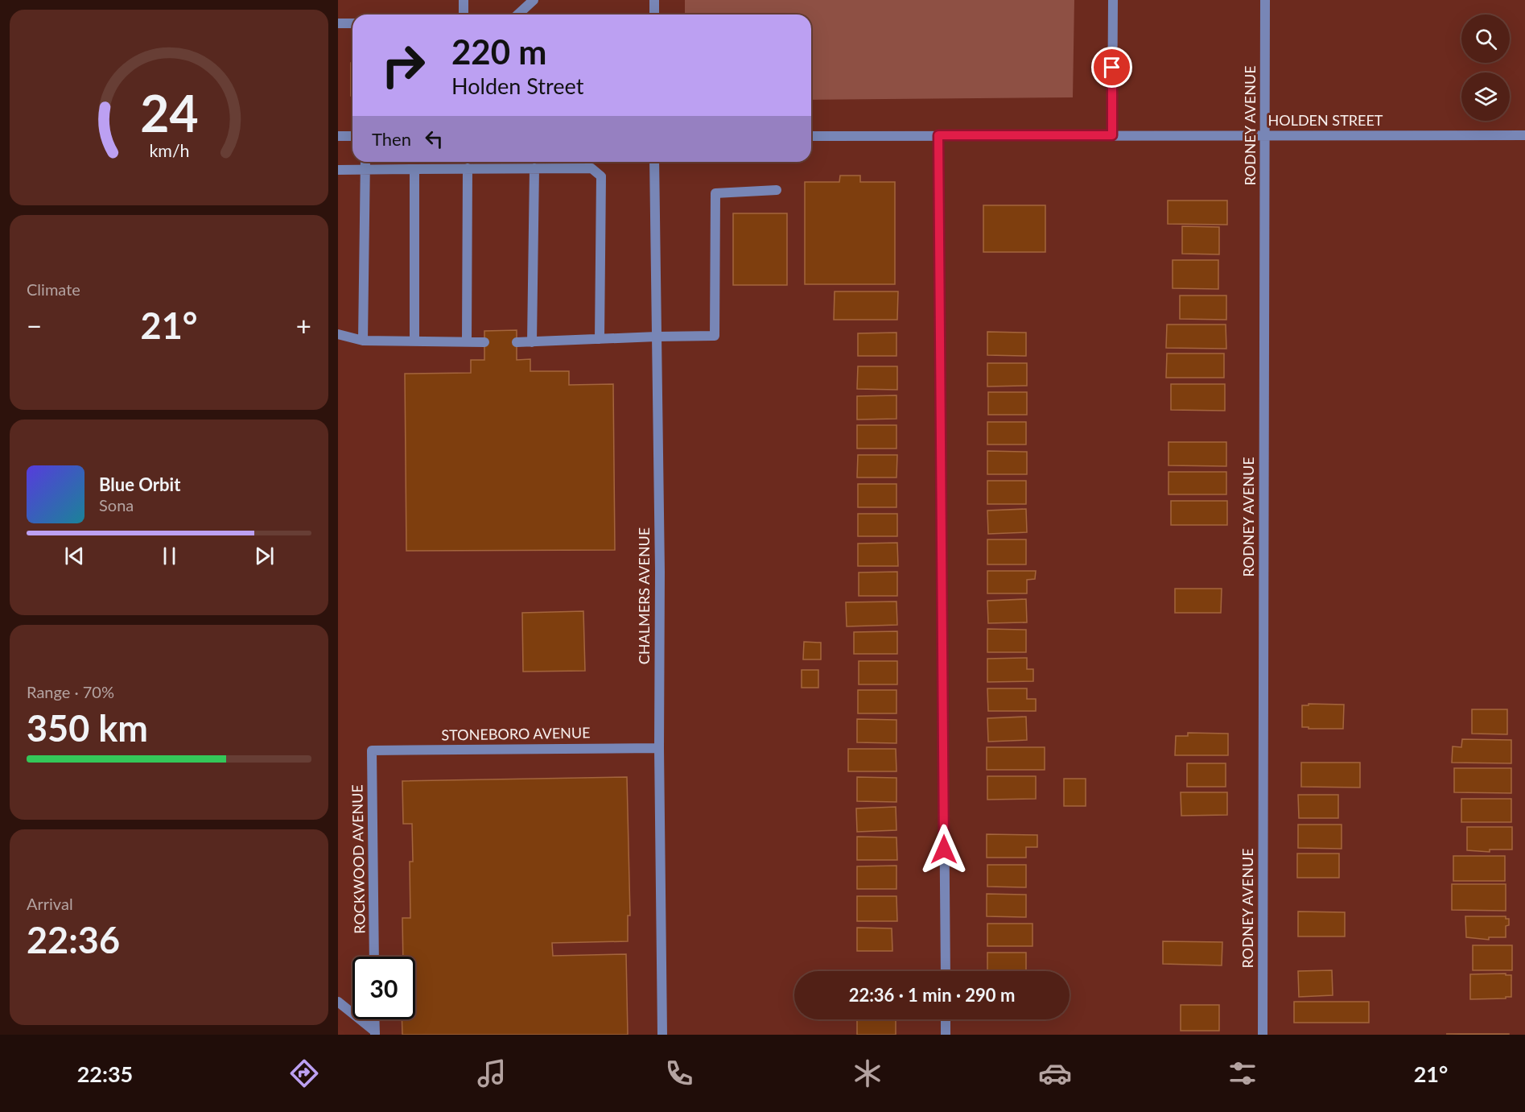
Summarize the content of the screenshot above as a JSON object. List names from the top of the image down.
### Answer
{
  "streets": {
    "street": [
      "HOLDEN STREET",
      "RODNEY AVENUE",
      "CHALMERS AVENUE",
      "STONEBORO AVENUE",
      "ROCKWOOD AVENUE"
    ]
  },
  "crossings": [
    ["HOLDEN STREET", "RODNEY AVENUE"],
    ["CHALMERS AVENUE", "STONEBORO AVENUE"],
    ["STONEBORO AVENUE", "ROCKWOOD AVENUE"]
  ],
  "page": {
    "turn": ["220 m", "Holden Street"],
    "then": "Then",
    "tile": [
      "Climate",
      ["Range · 70%", "350 km"],
      ["Arrival", "22:36"]
    ],
    "heat": ["−", "21°", "+"],
    "song": ["Blue Orbit", "Sona"],
    "limit": "30",
    "trip": "22:36 · 1 min · 290 m",
    "tabs": ["22:35", "21°"],
    "gauge": ["24", "km/h"]
  }
}
